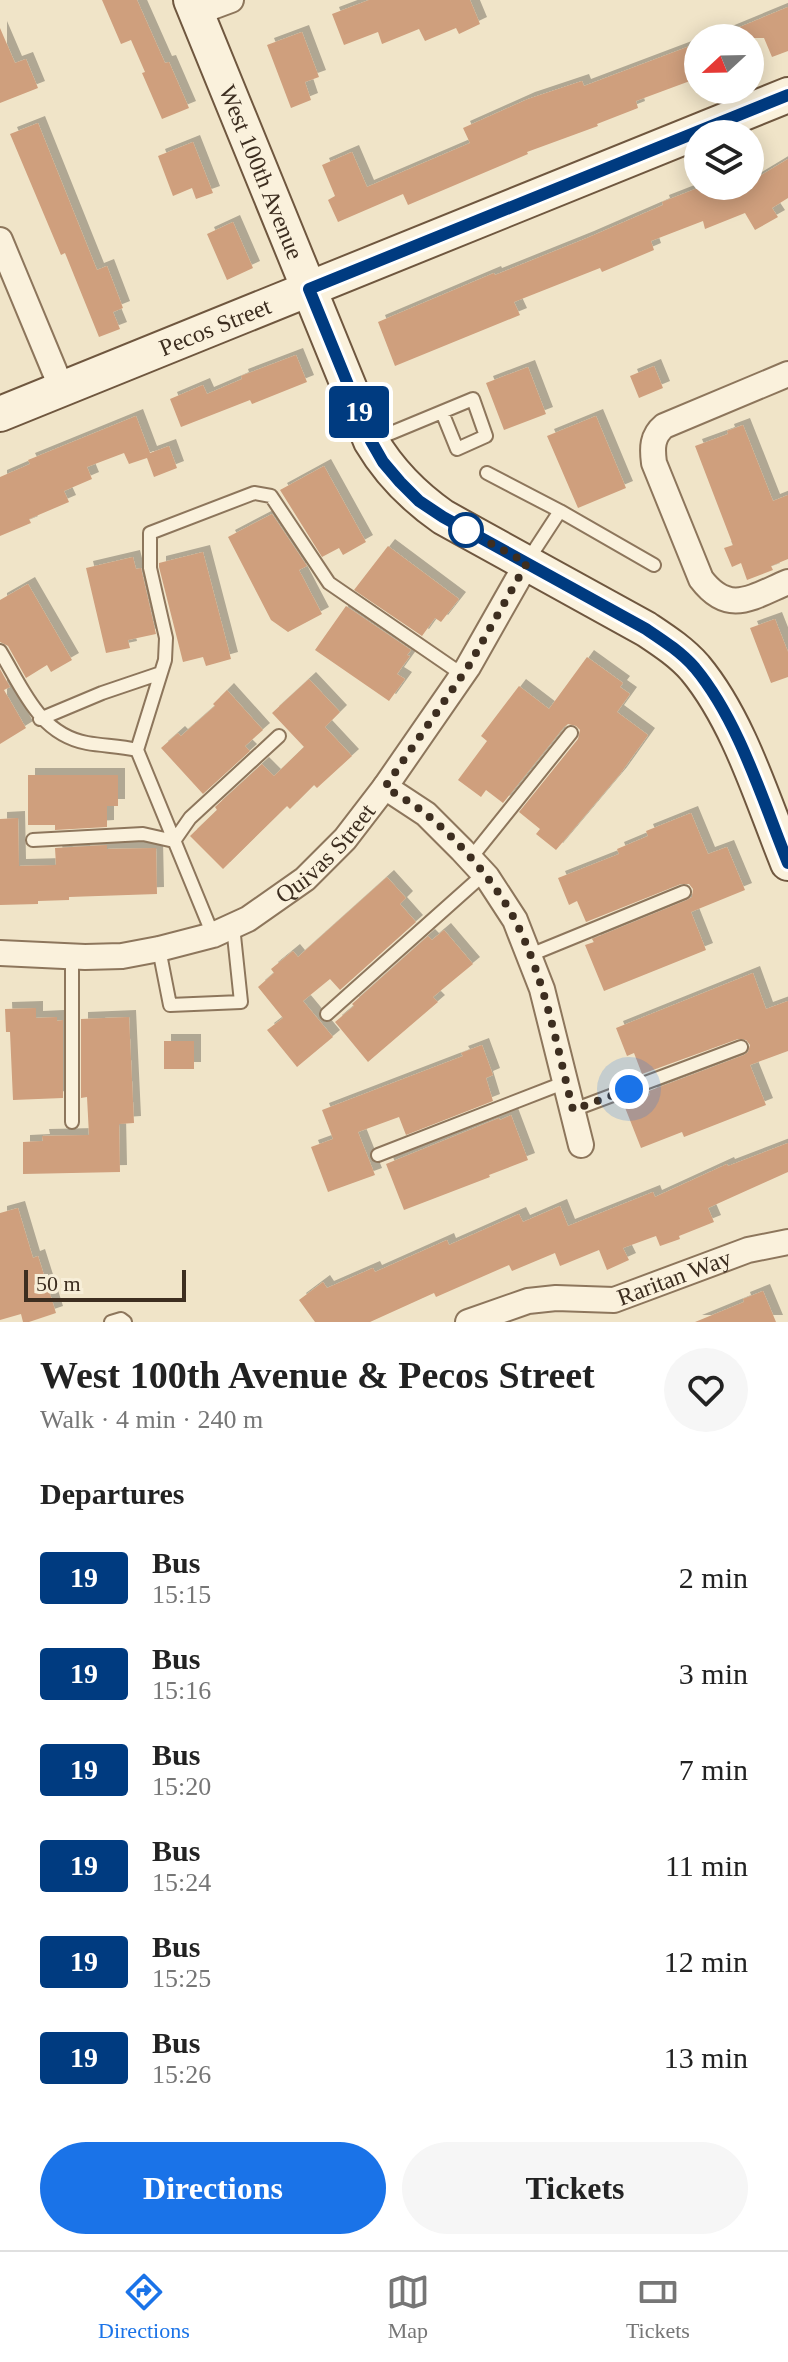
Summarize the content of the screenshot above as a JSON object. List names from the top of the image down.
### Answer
{
  "streets": {
    "street": [
      "West 100th Avenue",
      "Pecos Street",
      "Quivas Street",
      "Raritan Way"
    ]
  },
  "crossings": [
    ["West 100th Avenue", "Pecos Street"],
    ["West 100th Avenue", "Quivas Street"]
  ],
  "lines": ["bus line 19"],
  "scale_bar": "50 m",
  "north": "left",
  "page": {
    "on_map": "19",
    "scale": "50 m",
    "heading": [
      ["West 100th Avenue & Pecos Street", "Walk · 4 min · 240 m"],
      "Departures"
    ],
    "list": [
      {
        "mark": "19",
        "name": "Bus",
        "note": "15:15",
        "value": "2 min"
      },
      {
        "mark": "19",
        "name": "Bus",
        "note": "15:16",
        "value": "3 min"
      },
      {
        "mark": "19",
        "name": "Bus",
        "note": "15:20",
        "value": "7 min"
      },
      {
        "mark": "19",
        "name": "Bus",
        "note": "15:24",
        "value": "11 min"
      },
      {
        "mark": "19",
        "name": "Bus",
        "note": "15:25",
        "value": "12 min"
      },
      {
        "mark": "19",
        "name": "Bus",
        "note": "15:26",
        "value": "13 min"
      }
    ],
    "buttons": ["Directions", "Tickets"],
    "tabs": ["Directions", "Map", "Tickets"]
  }
}
